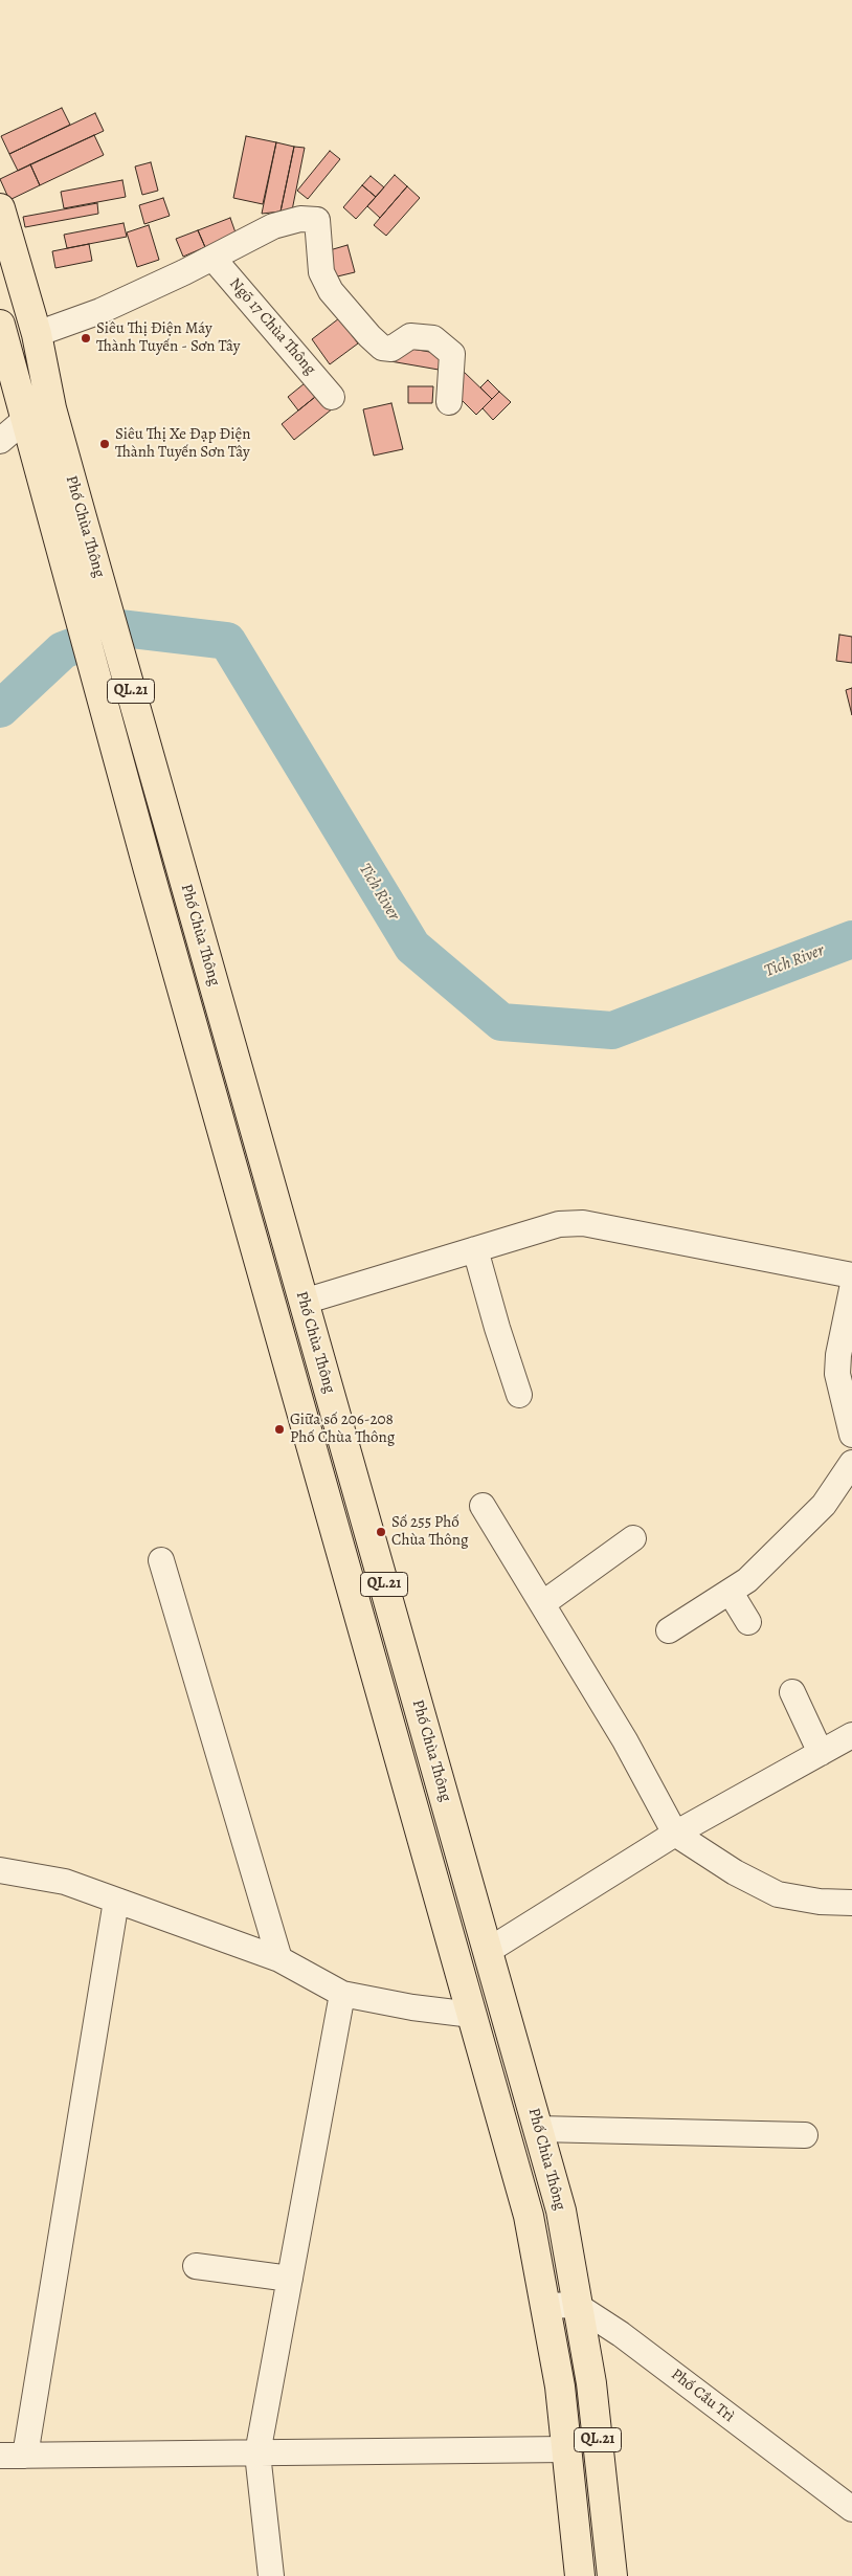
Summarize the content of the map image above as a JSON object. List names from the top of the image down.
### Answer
{
  "streets": {
    "highway": ["Phố Chùa Thông", "QL.21"],
    "street": ["Ngõ 17 Chùa Thông", "Phố Cầu Trì"]
  },
  "crossings": [
    ["Phố Chùa Thông", "Phố Cầu Trì"]
  ],
  "water": ["Tich River"],
  "places": [
    "Siêu Thị Điện Máy Thành Tuyến - Sơn Tây",
    "Siêu Thị Xe Đạp Điện Thành Tuyến Sơn Tây",
    "Giữa số 206-208 Phố Chùa Thông",
    "Số 255 Phố Chùa Thông"
  ]
}
